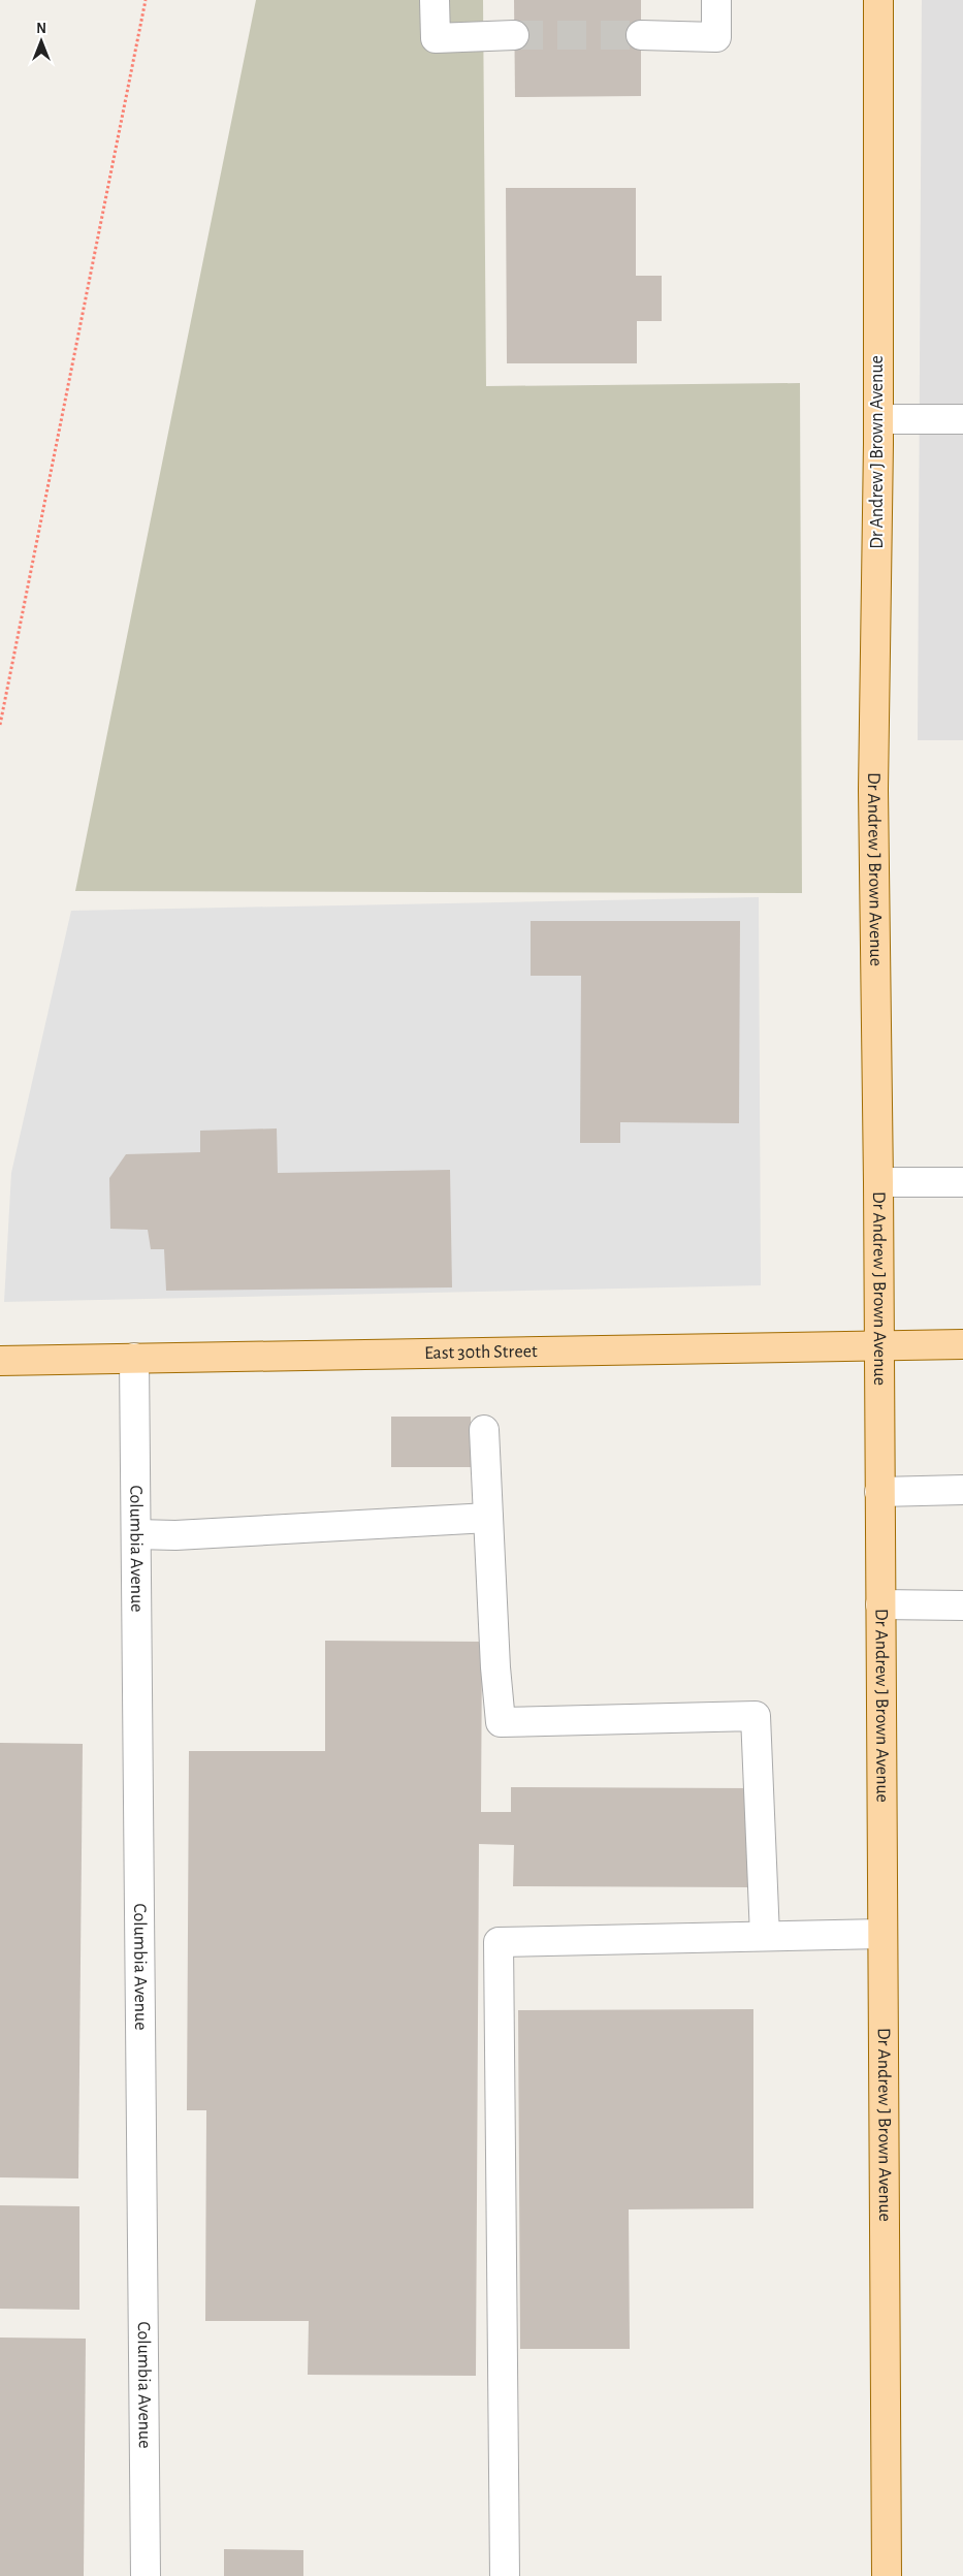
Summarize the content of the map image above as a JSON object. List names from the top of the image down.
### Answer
{
  "streets": {
    "main road": ["Dr Andrew J Brown Avenue", "East 30th Street"],
    "street": ["Columbia Avenue"]
  },
  "crossings": [
    ["Dr Andrew J Brown Avenue", "East 30th Street"],
    ["East 30th Street", "Columbia Avenue"]
  ],
  "north": "top"
}
